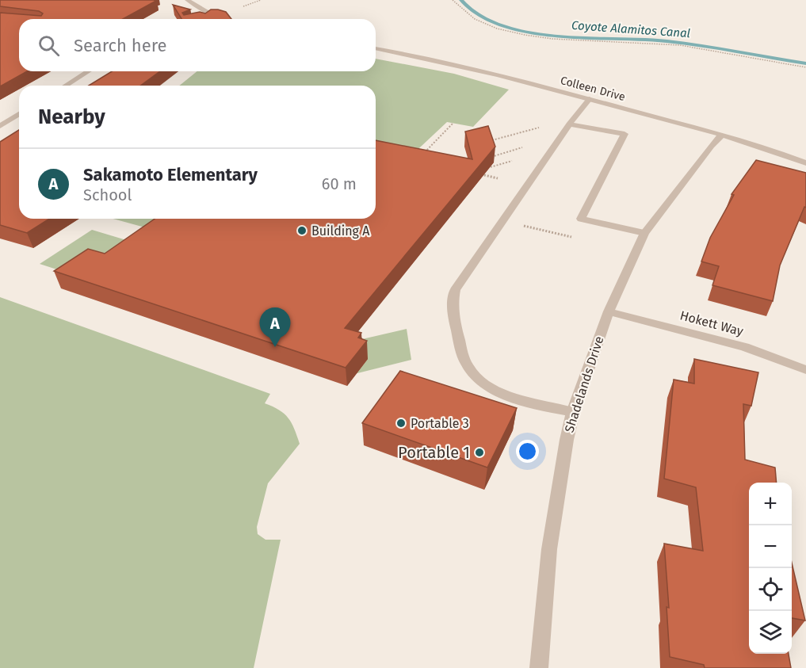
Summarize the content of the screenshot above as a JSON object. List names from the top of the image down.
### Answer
{
  "streets": {
    "street": ["Colleen Drive", "Hokett Way", "Shadelands Drive"]
  },
  "crossings": [
    ["Colleen Drive", "Shadelands Drive"],
    ["Hokett Way", "Shadelands Drive"]
  ],
  "water": ["Coyote Alamitos Canal"],
  "places": ["Building A", "Portable 3", "Portable 1"],
  "page": {
    "search": "Search here",
    "heading": "Nearby",
    "list": [
      {
        "mark": "A",
        "name": "Sakamoto Elementary",
        "note": "School",
        "value": "60 m"
      }
    ],
    "pins": "A",
    "map_buttons": ["+", "−"]
  }
}
